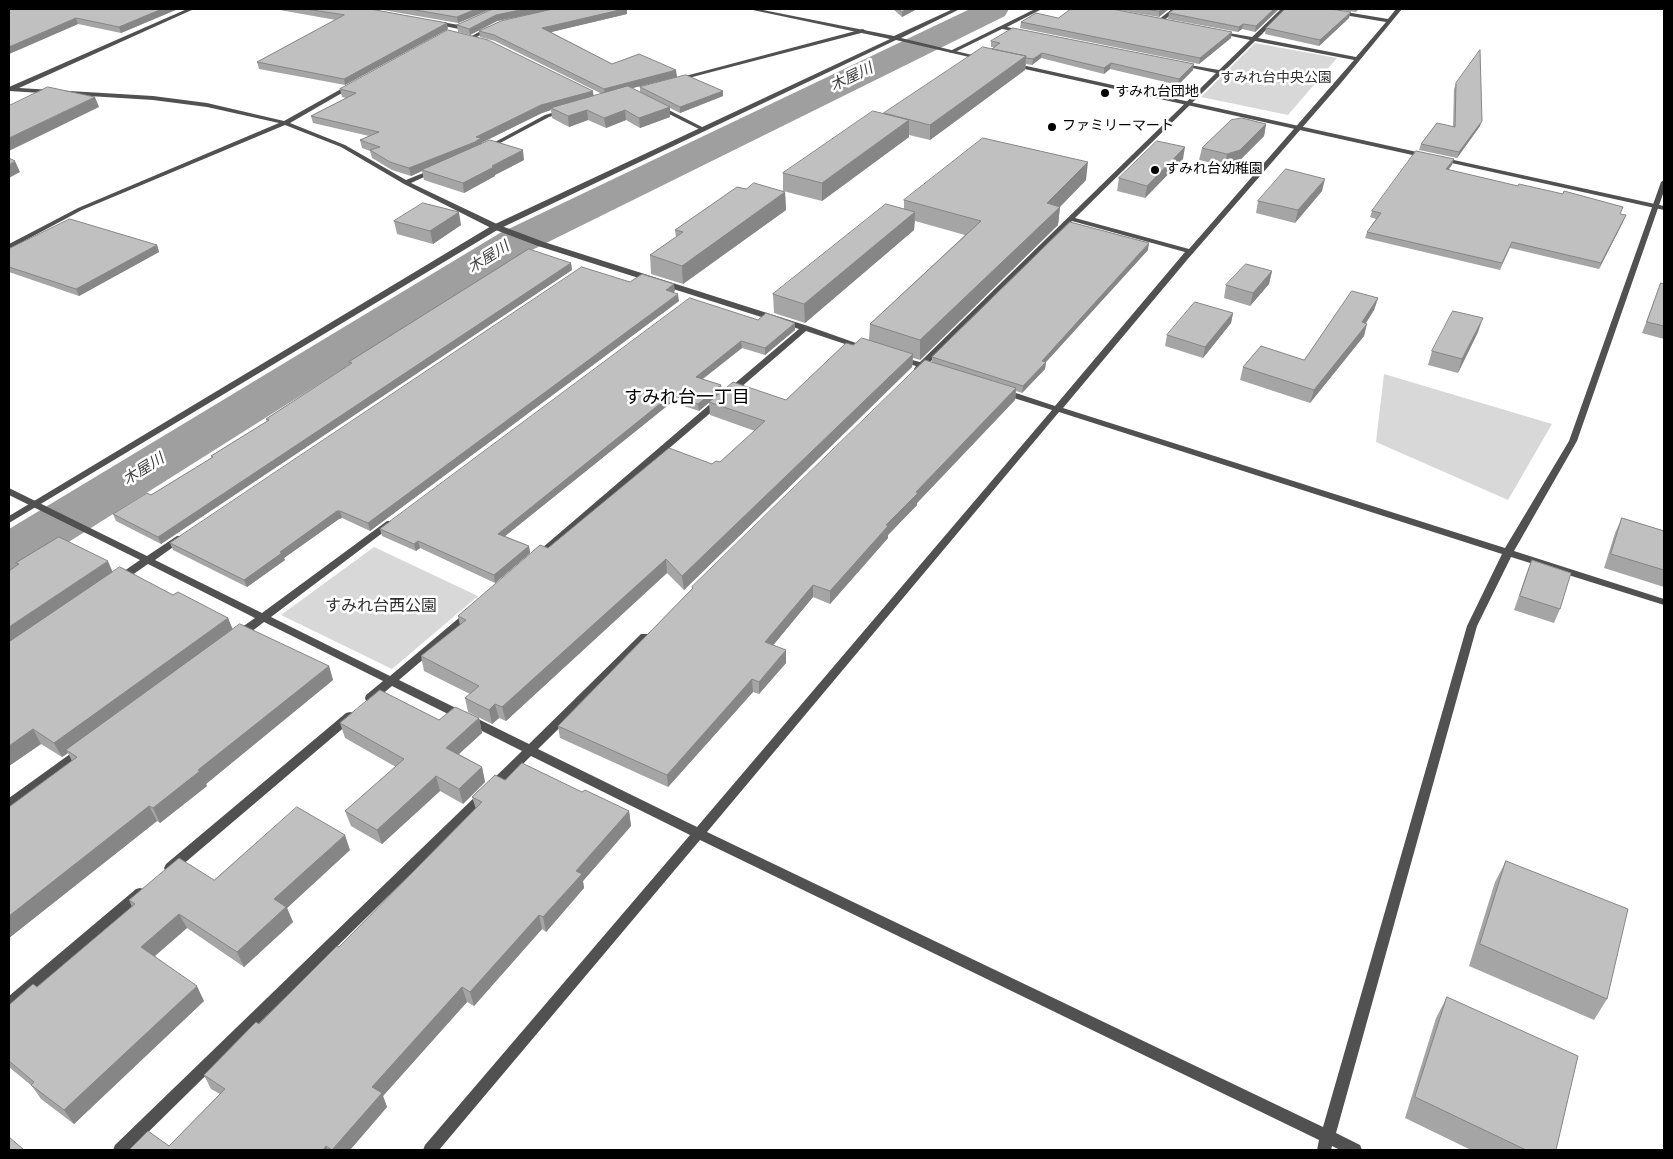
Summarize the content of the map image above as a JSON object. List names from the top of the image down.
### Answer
{
  "districts": ["すみれ台一丁目"],
  "water": ["木屋川"],
  "parks": ["すみれ台中央公園", "すみれ台西公園"],
  "places": ["すみれ台団地", "ファミリーマート", "すみれ台幼稚園"]
}
